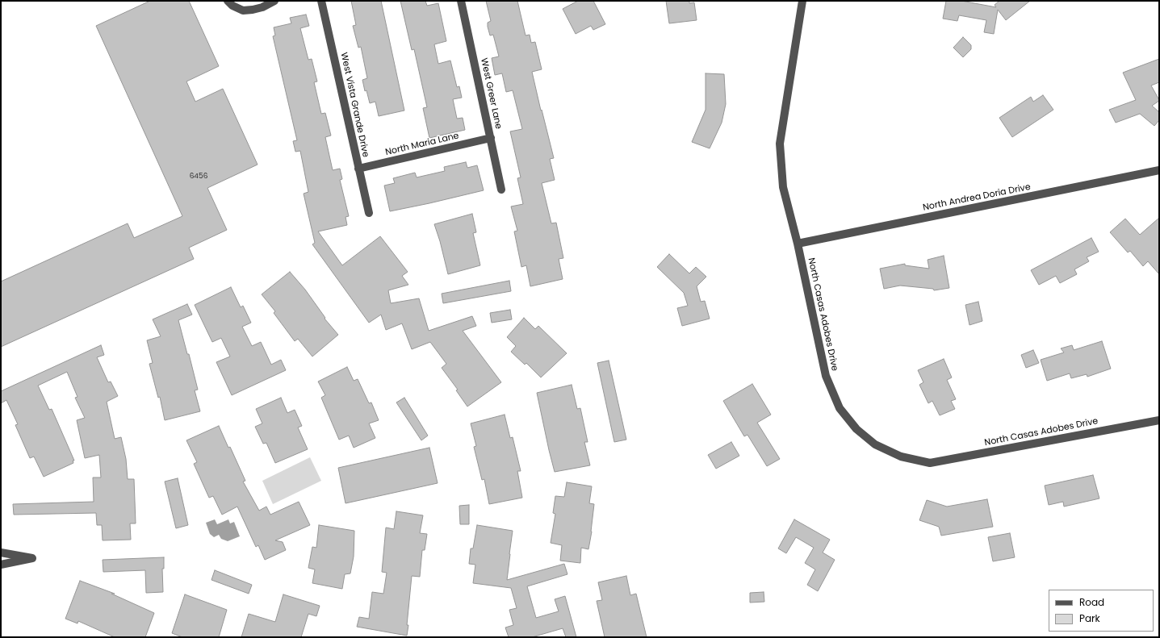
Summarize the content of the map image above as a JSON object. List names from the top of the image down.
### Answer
{
  "streets": {
    "street": [
      "West Greer Lane",
      "West Vista Grande Drive",
      "North Maria Lane",
      "North Andrea Doria Drive",
      "North Casas Adobes Drive"
    ]
  },
  "crossings": [
    ["West Greer Lane", "North Maria Lane"],
    ["West Vista Grande Drive", "North Maria Lane"],
    ["North Andrea Doria Drive", "North Casas Adobes Drive"]
  ],
  "house_numbers": ["6456"],
  "legend": ["Road", "Park"]
}
